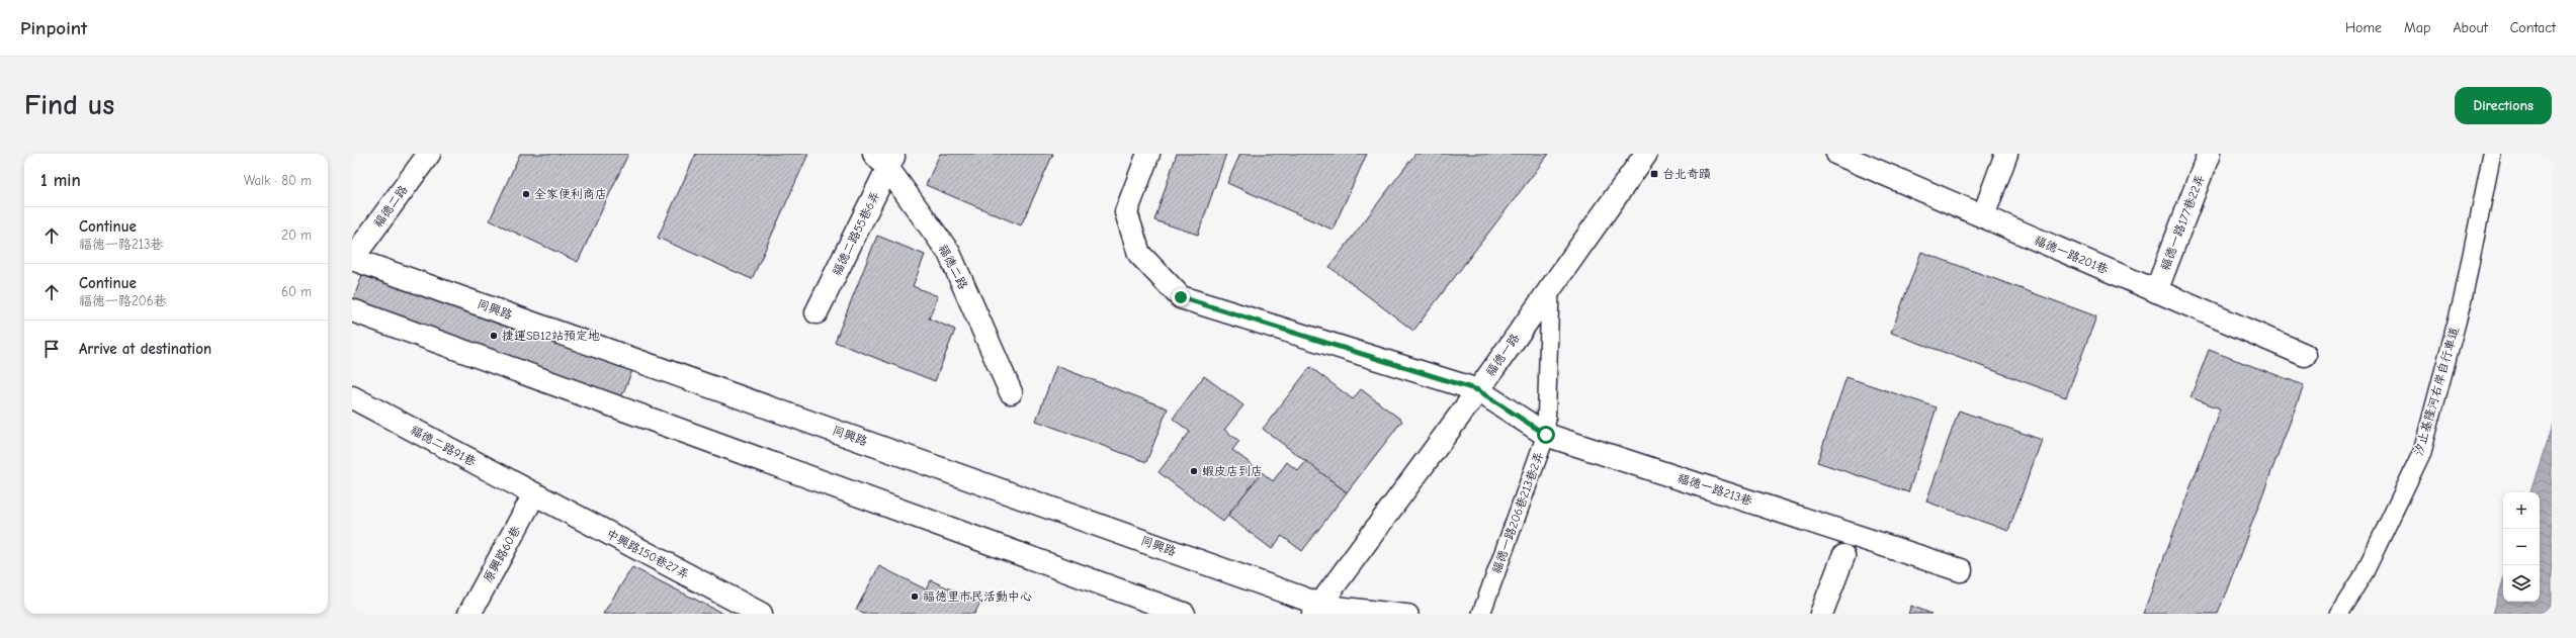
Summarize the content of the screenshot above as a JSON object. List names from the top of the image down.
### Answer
{
  "streets": {
    "street": [
      "福德二路",
      "福德一路177巷22弄",
      "福德二路55巷6弄",
      "福德一路201巷",
      "同興路",
      "福德一路",
      "福德二路91巷",
      "福德一路213巷",
      "原興路60巷",
      "中興路150巷27弄"
    ],
    "lane": ["汐止基隆河右岸自行車道", "福德一路206巷213巷2弄"]
  },
  "crossings": [
    ["福德二路", "福德二路55巷6弄"],
    ["福德二路", "同興路"],
    ["福德一路177巷22弄", "福德一路201巷"],
    ["同興路", "福德一路"],
    ["福德一路", "福德一路213巷"],
    ["福德一路", "福德一路206巷213巷2弄"],
    ["福德二路91巷", "原興路60巷"],
    ["福德二路91巷", "中興路150巷27弄"],
    ["福德一路213巷", "福德一路206巷213巷2弄"],
    ["原興路60巷", "中興路150巷27弄"]
  ],
  "places": {
    "transit": ["台北奇蹟"],
    "other": [
      "全家便利商店",
      "捷運SB12站預定地",
      "蝦皮店到店",
      "福德里市民活動中心"
    ]
  },
  "page": {
    "header": "Pinpoint",
    "nav": [
      "Home",
      "Map",
      "About",
      "Contact"
    ],
    "buttons": "Directions",
    "title": "Find us",
    "heading": ["1 min", "Walk · 80 m"],
    "list": [
      ["Continue", "福德一路213巷", "20 m"],
      ["Continue", "福德一路206巷", "60 m"],
      "Arrive at destination"
    ],
    "map_buttons": ["+", "−"]
  }
}
